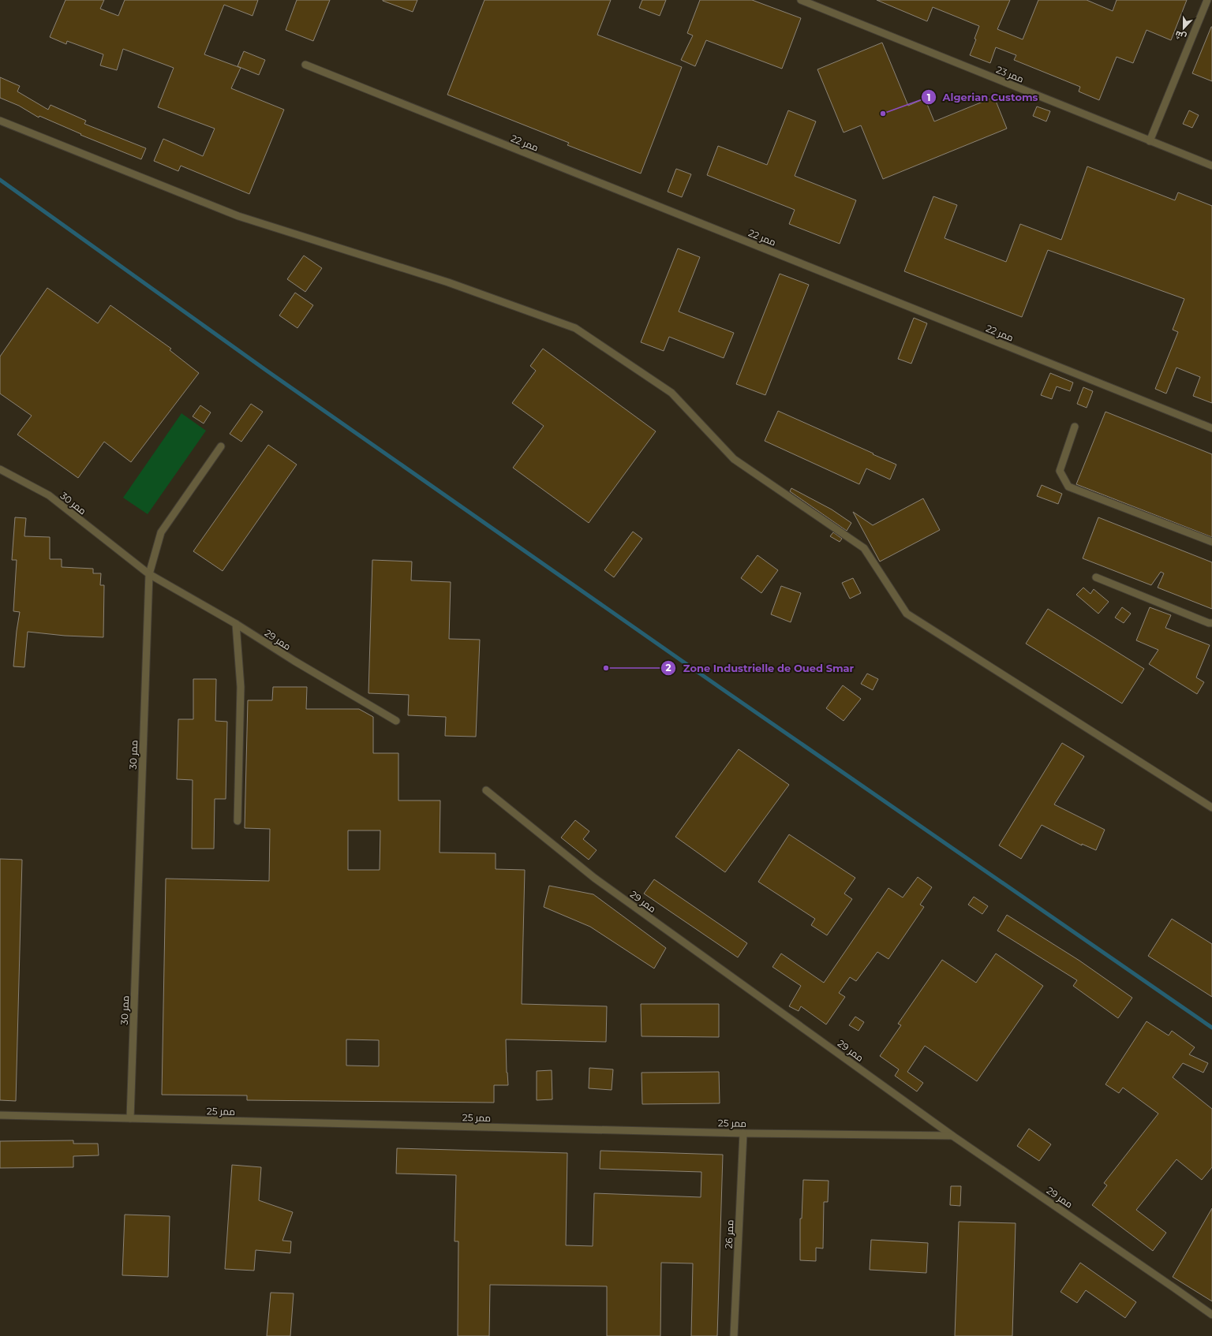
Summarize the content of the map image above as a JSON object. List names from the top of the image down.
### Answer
{
  "streets": {
    "lane": [
      "ممر 23",
      "ممر 22",
      "ممر 30",
      "ممر 29",
      "ممر 25",
      "ممر 26"
    ]
  },
  "crossings": [
    ["ممر 30", "ممر 29"],
    ["ممر 30", "ممر 25"],
    ["ممر 29", "ممر 25"],
    ["ممر 25", "ممر 26"]
  ],
  "places": ["Algerian Customs", "Zone Industrielle de Oued Smar"],
  "north": "bottom"
}
